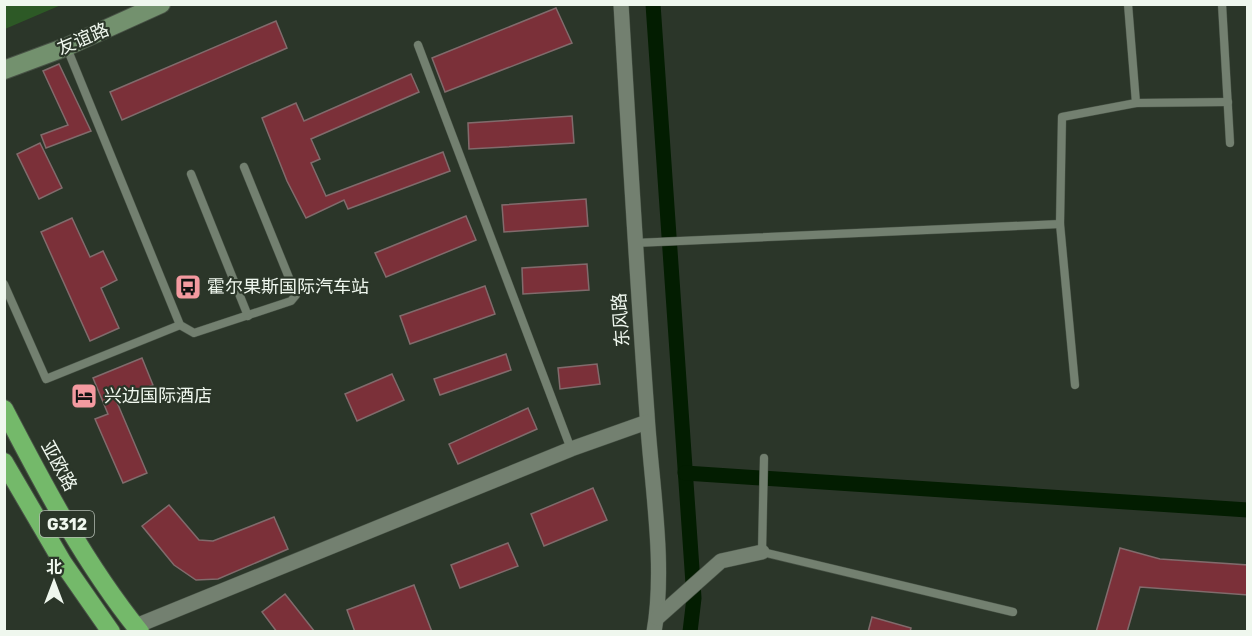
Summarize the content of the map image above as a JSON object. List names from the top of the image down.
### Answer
{
  "streets": {
    "highway": ["亚欧路", "G312"],
    "street": ["友谊路", "东风路"]
  },
  "places": {
    "bus stop": ["霍尔果斯国际汽车站"],
    "hotel": ["兴边国际酒店"]
  },
  "north": "top"
}
